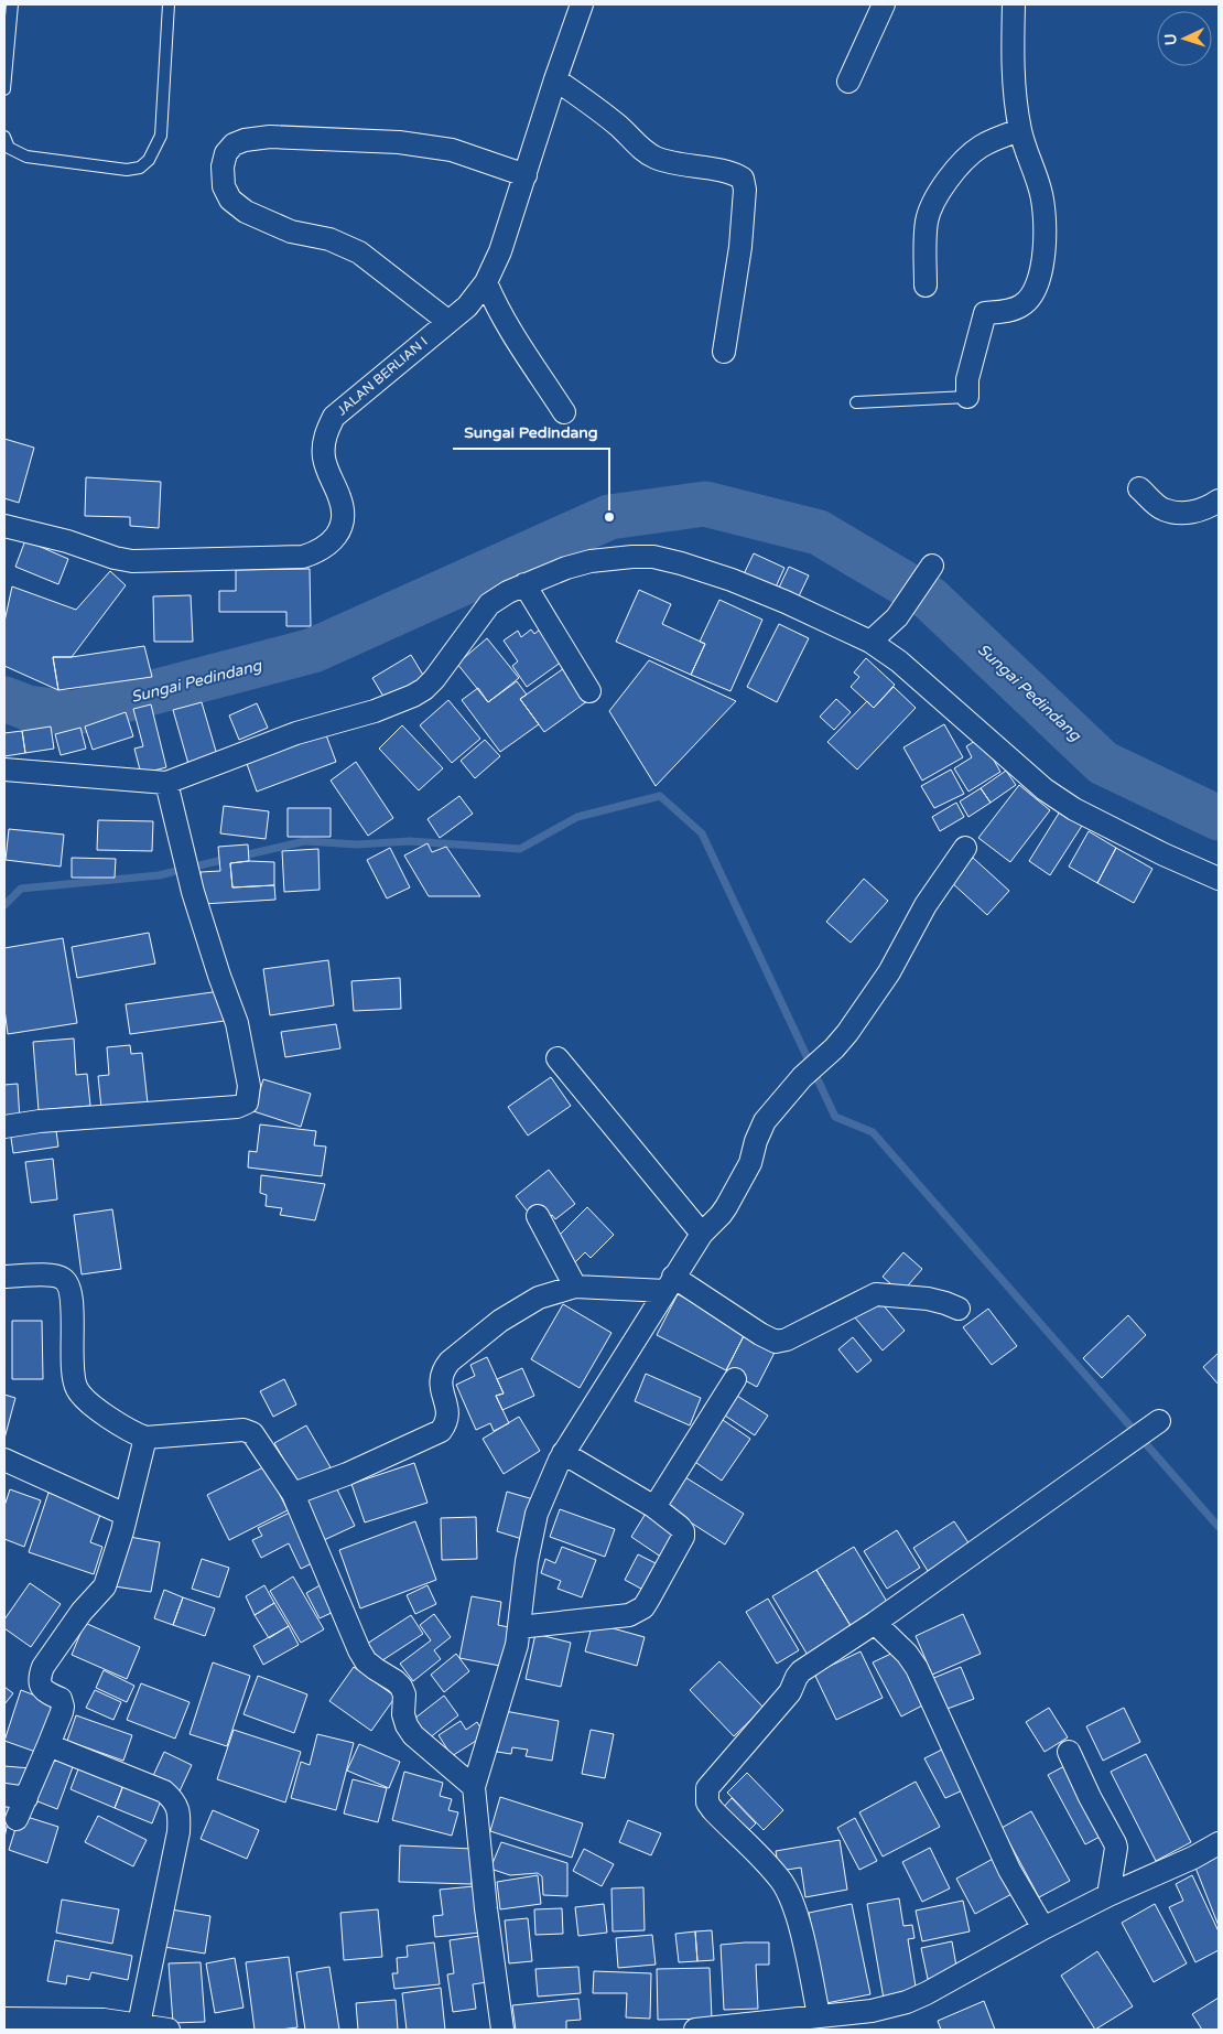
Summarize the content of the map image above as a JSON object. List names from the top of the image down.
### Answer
{
  "streets": {
    "street": ["JALAN BERLIAN I"]
  },
  "water": ["Sungai Pedindang"],
  "places": ["Sungai Pedindang"],
  "north": "left"
}
